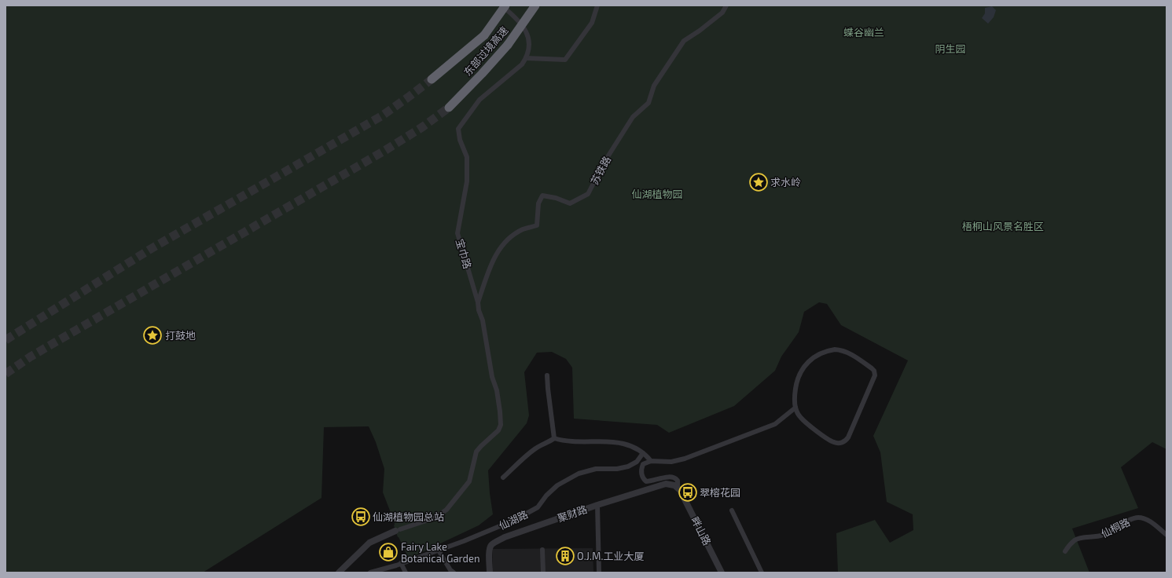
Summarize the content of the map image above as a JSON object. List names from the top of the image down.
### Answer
{
  "streets": {
    "highway": ["东部过境高速"],
    "street": [
      "苏铁路",
      "宝巾路",
      "聚财路",
      "仙湖路",
      "仙桐路",
      "畔山路"
    ]
  },
  "crossings": [
    ["苏铁路", "宝巾路"],
    ["聚财路", "畔山路"]
  ],
  "parks": [
    "蝶谷幽兰",
    "阴生园",
    "仙湖植物园",
    "梧桐山风景名胜区"
  ],
  "places": {
    "place": ["求水岭", "打鼓地"],
    "bus stop": ["翠榕花园", "仙湖植物园总站"],
    "shop": ["Fairy Lake Botanical Garden"],
    "building": ["O.J.M.工业大厦"]
  }
}
